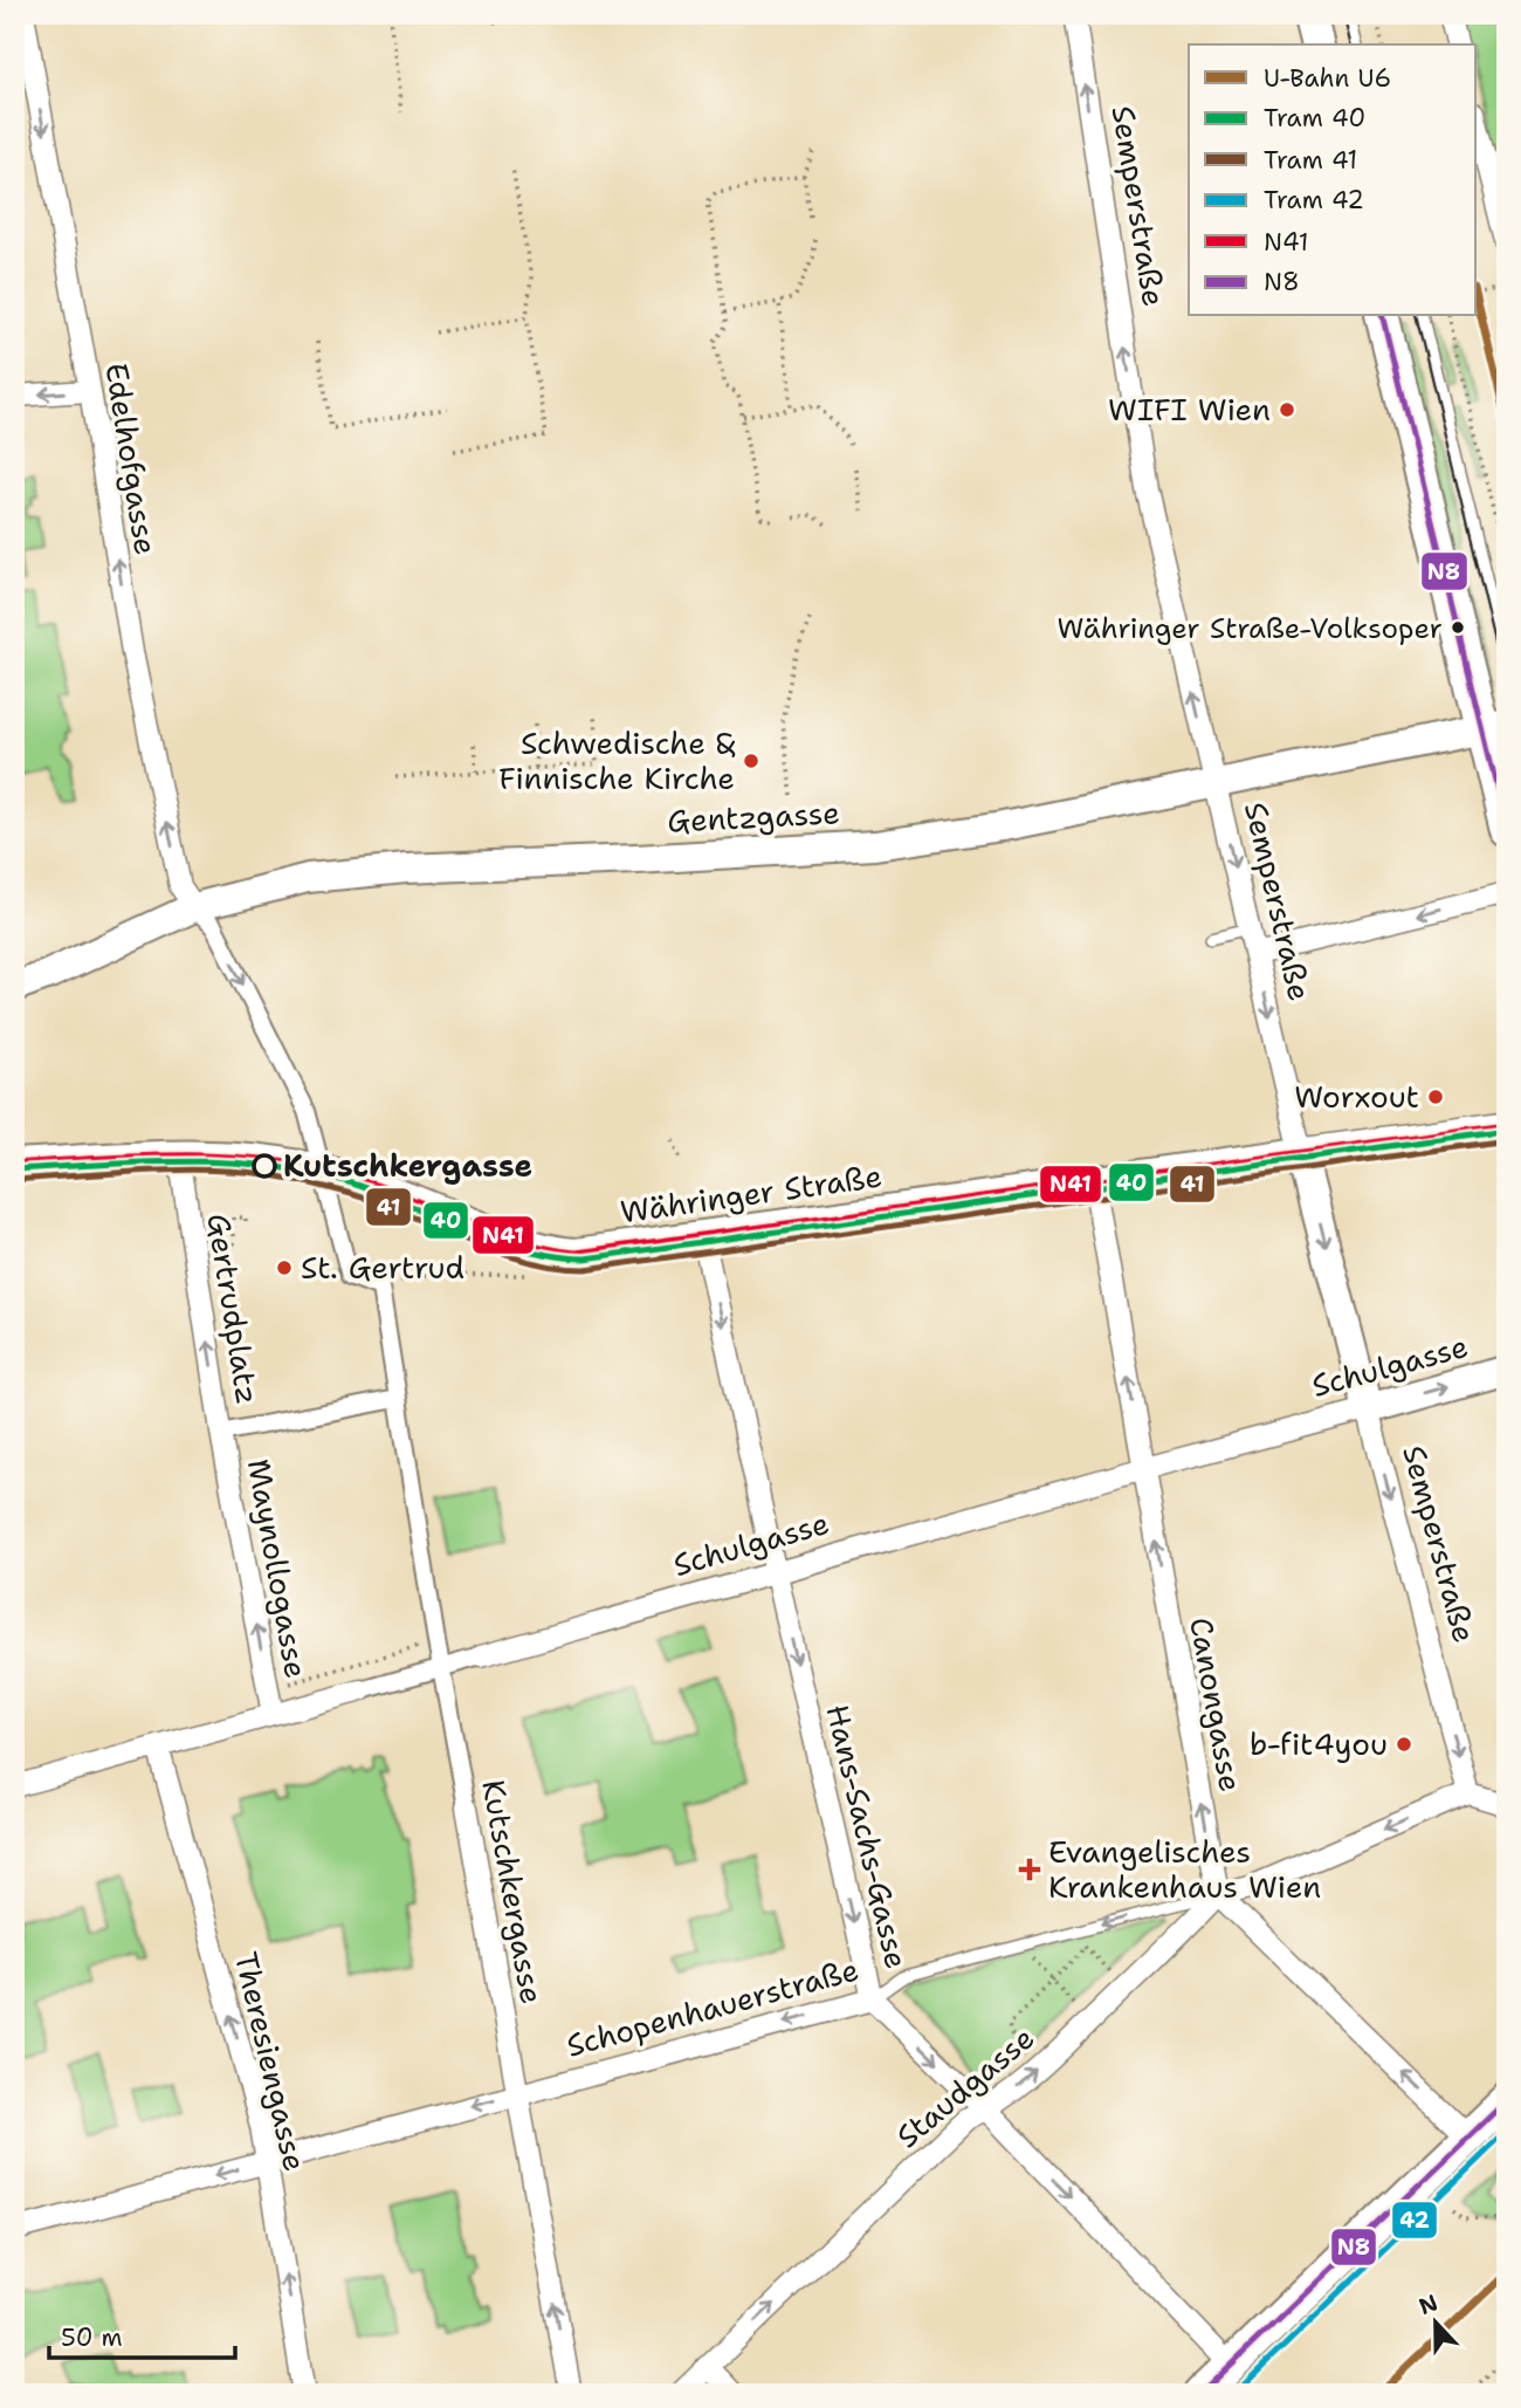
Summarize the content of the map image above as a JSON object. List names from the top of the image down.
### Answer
{
  "streets": {
    "main road": [
      "Semperstraße",
      "Gentzgasse",
      "Währinger Straße",
      "Schulgasse"
    ],
    "street": [
      "Edelhofgasse",
      "Gertrudplatz",
      "Maynollogasse",
      "Canongasse",
      "Hans-Sachs-Gasse",
      "Kutschkergasse",
      "Schopenhauerstraße",
      "Theresiengasse",
      "Staudgasse"
    ]
  },
  "crossings": [
    ["Semperstraße", "Gentzgasse"],
    ["Semperstraße", "Währinger Straße"],
    ["Semperstraße", "Schulgasse"],
    ["Semperstraße", "Schopenhauerstraße"],
    ["Edelhofgasse", "Gentzgasse"],
    ["Währinger Straße", "Gertrudplatz"],
    ["Währinger Straße", "Canongasse"],
    ["Währinger Straße", "Hans-Sachs-Gasse"],
    ["Gertrudplatz", "Maynollogasse"],
    ["Gertrudplatz", "Kutschkergasse"],
    ["Schulgasse", "Maynollogasse"],
    ["Schulgasse", "Canongasse"],
    ["Schulgasse", "Hans-Sachs-Gasse"],
    ["Schulgasse", "Kutschkergasse"],
    ["Schulgasse", "Theresiengasse"],
    ["Canongasse", "Schopenhauerstraße"],
    ["Canongasse", "Staudgasse"],
    ["Hans-Sachs-Gasse", "Schopenhauerstraße"],
    ["Hans-Sachs-Gasse", "Staudgasse"],
    ["Kutschkergasse", "Schopenhauerstraße"],
    ["Schopenhauerstraße", "Theresiengasse"],
    ["Schopenhauerstraße", "Staudgasse"]
  ],
  "one_way": [
    "Maynollogasse",
    "Canongasse",
    "Hans-Sachs-Gasse",
    "Schopenhauerstraße",
    "Theresiengasse",
    "Staudgasse"
  ],
  "places": {
    "other": [
      "WIFI Wien",
      "Währinger Straße-Volksoper",
      "Schwedische & Finnische Kirche",
      "Worxout",
      "Kutschkergasse",
      "St. Gertrud",
      "b-fit4you"
    ],
    "health": ["Evangelisches Krankenhaus Wien"]
  },
  "lines": [
    "metro line U6",
    "transit line N8",
    "transit line N41",
    "tram line 40",
    "tram line 41",
    "tram line 42"
  ],
  "legend": [
    "U-Bahn U6",
    "Tram 40",
    "Tram 41",
    "Tram 42",
    "N41",
    "N8"
  ],
  "scale_bar": "50 m",
  "north": "top"
}
